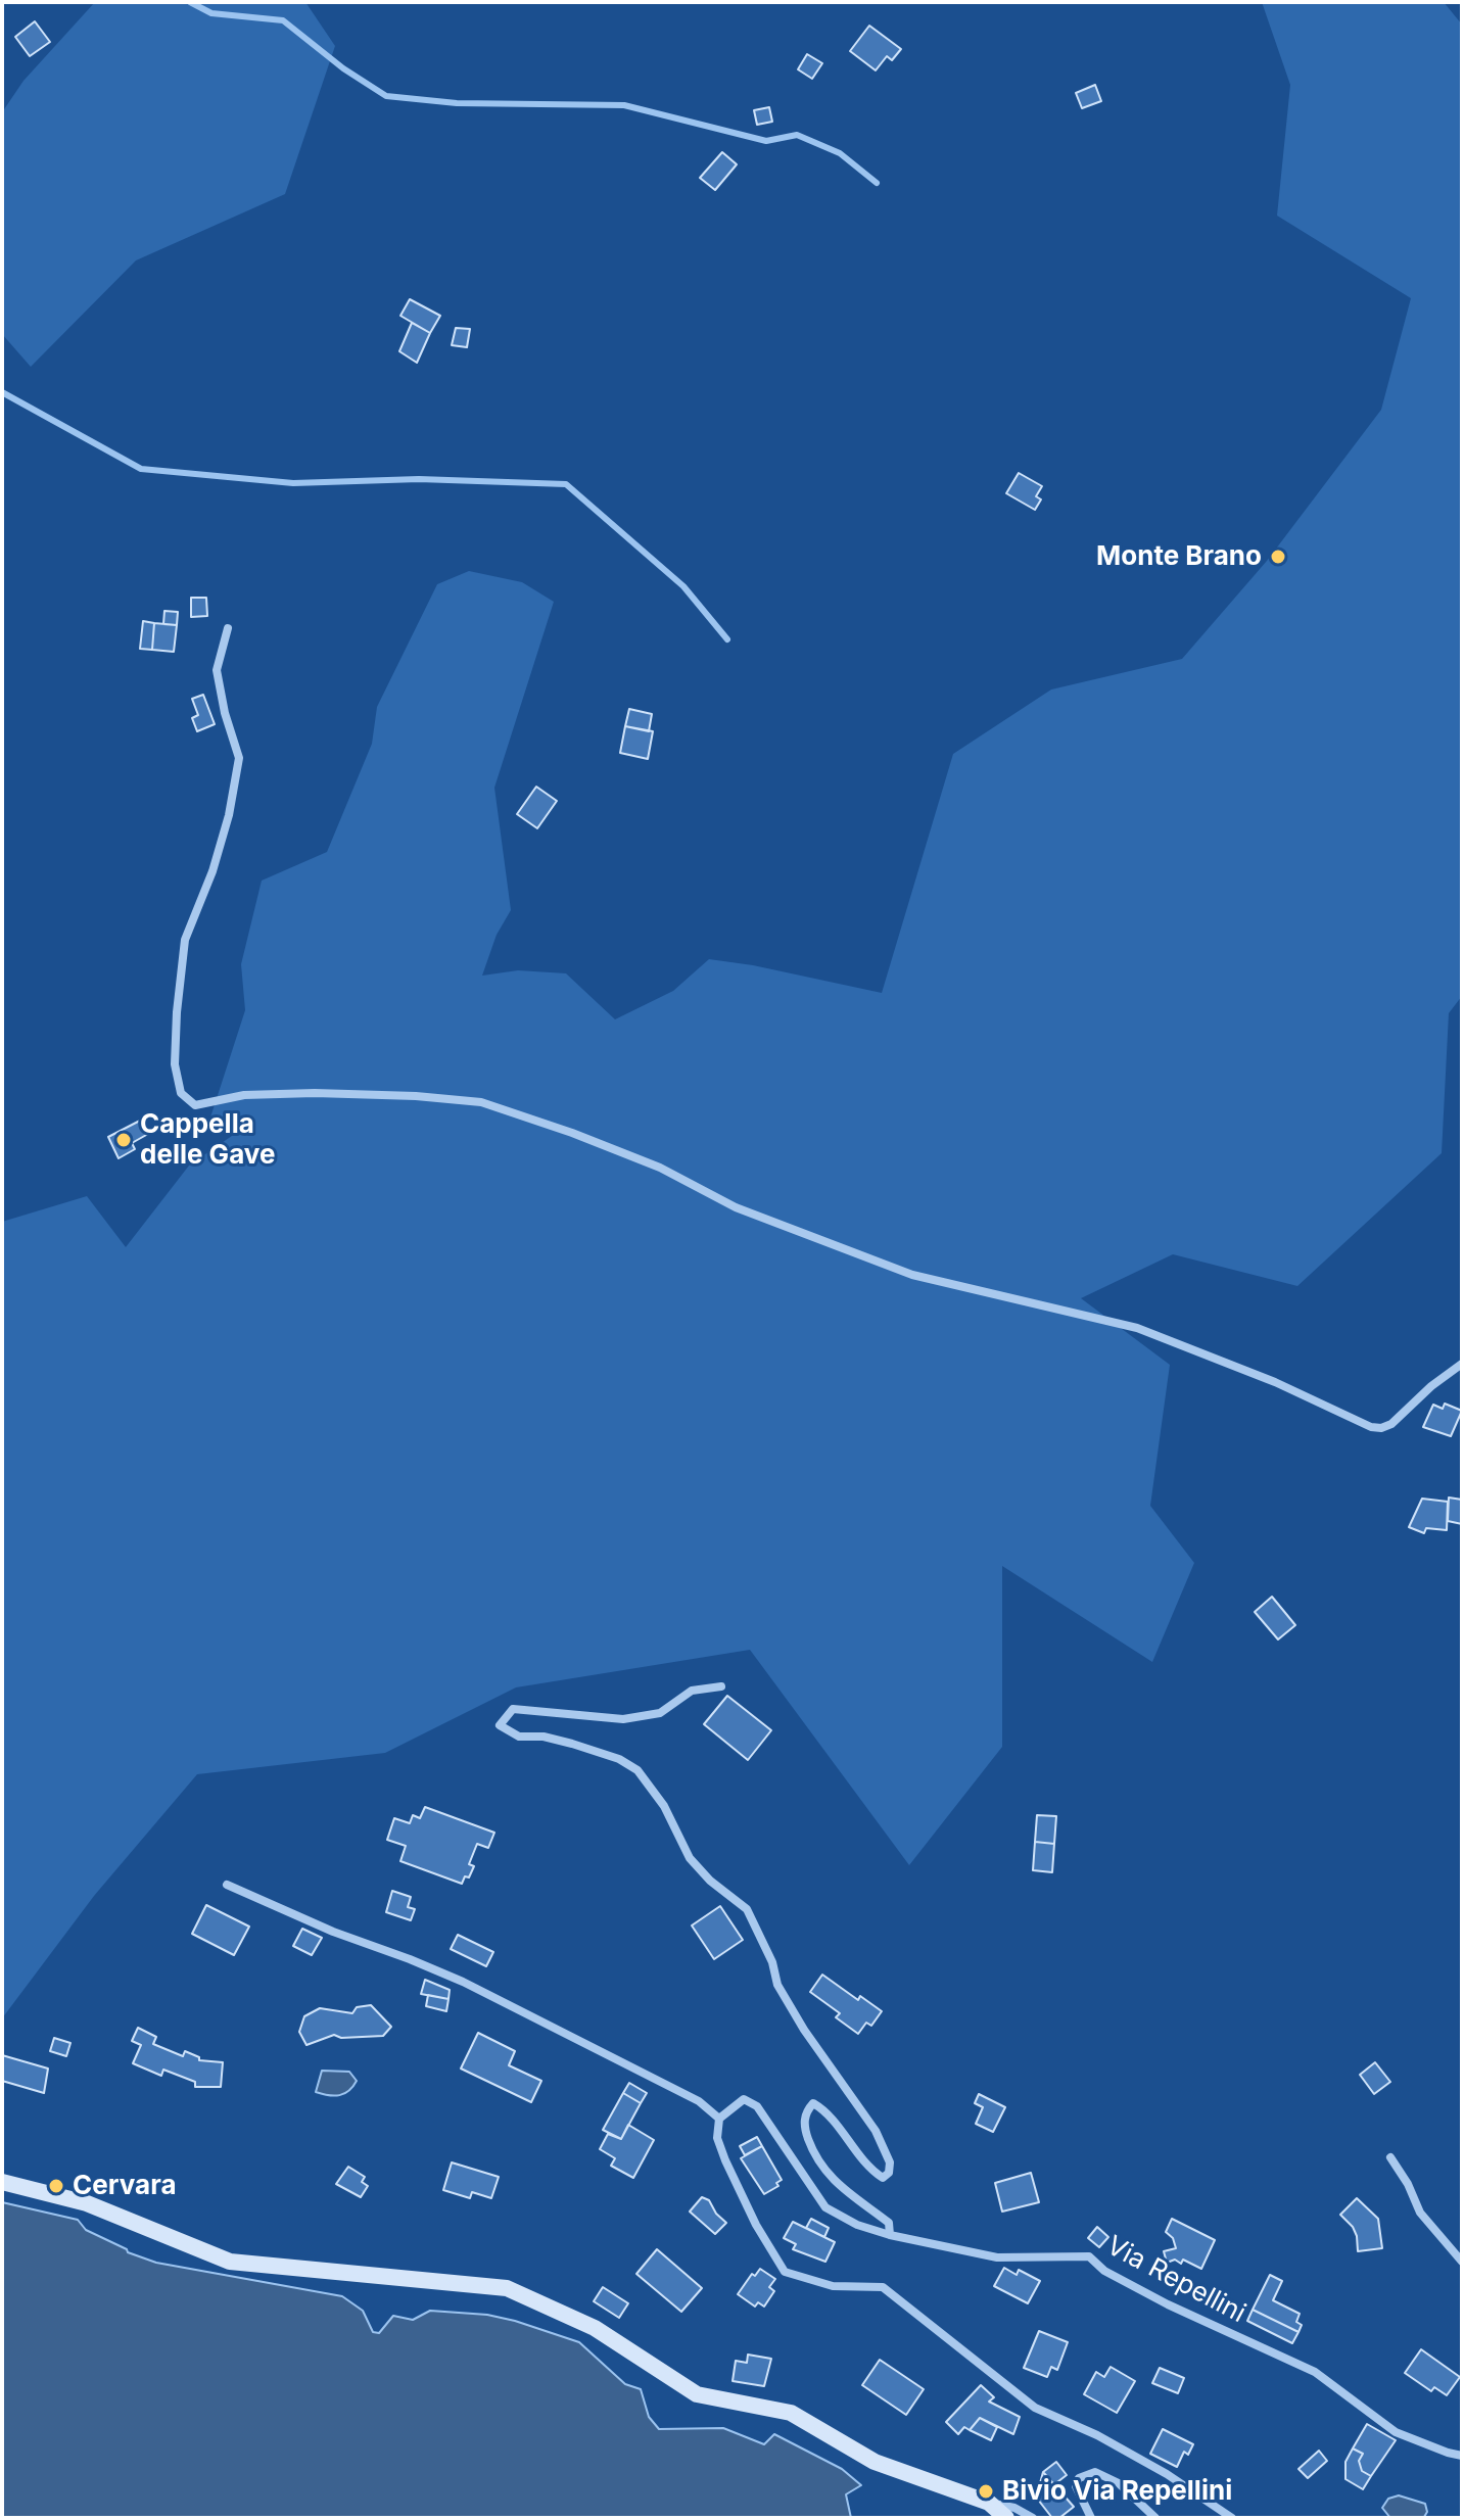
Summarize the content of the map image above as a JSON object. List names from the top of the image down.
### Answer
{
  "streets": {
    "street": ["Via Repellini"]
  },
  "places": [
    "Monte Brano",
    "Cappella delle Gave",
    "Cervara",
    "Bivio Via Repellini"
  ]
}
